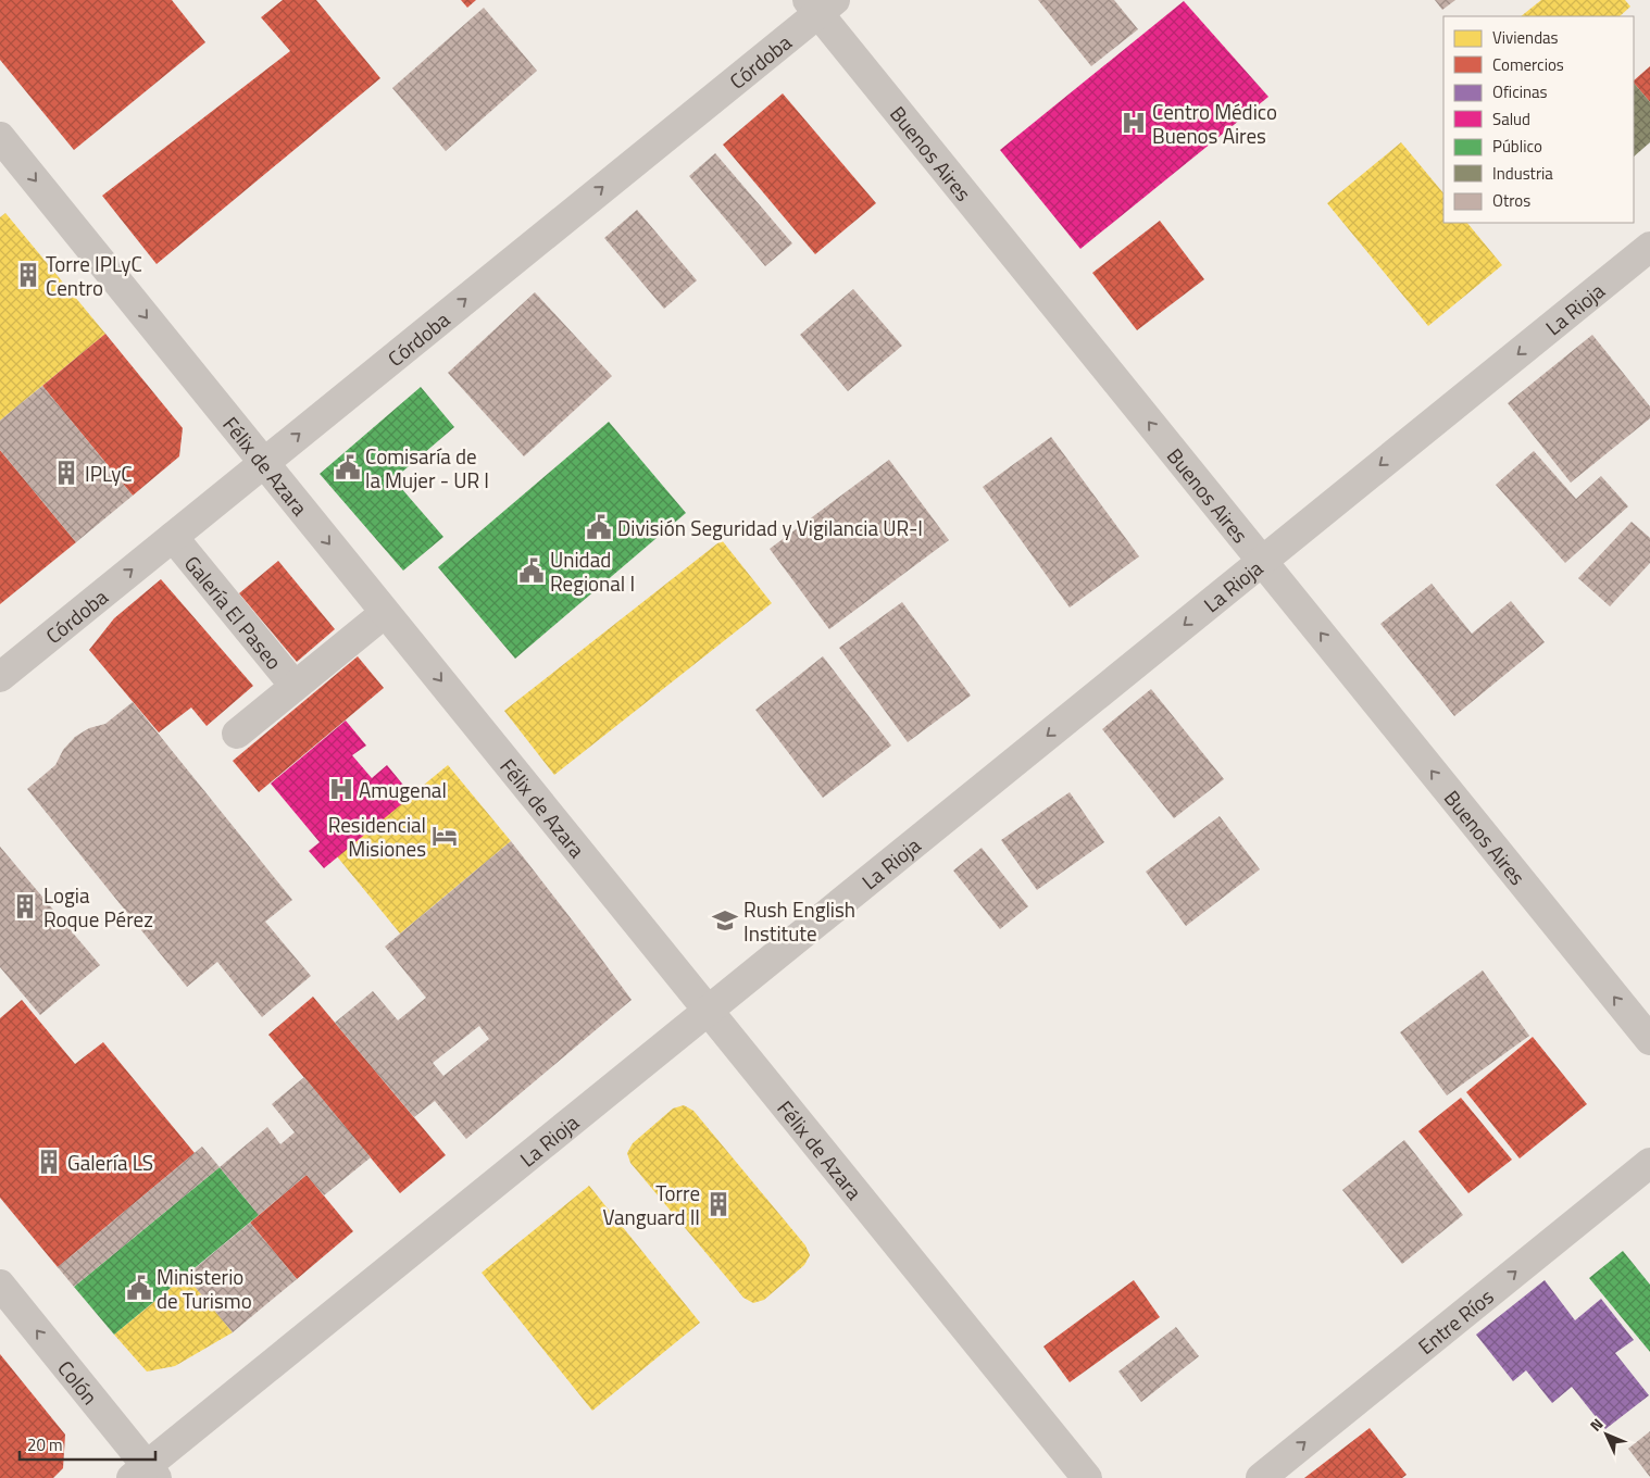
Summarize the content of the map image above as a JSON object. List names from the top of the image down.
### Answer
{
  "streets": {
    "street": [
      "Córdoba",
      "Buenos Aires",
      "La Rioja",
      "Félix de Azara",
      "Galería El Paseo",
      "Entre Ríos",
      "Colón"
    ]
  },
  "crossings": [
    ["Córdoba", "Buenos Aires"],
    ["Córdoba", "Félix de Azara"],
    ["Córdoba", "Galería El Paseo"],
    ["Buenos Aires", "La Rioja"],
    ["La Rioja", "Félix de Azara"],
    ["La Rioja", "Colón"],
    ["Félix de Azara", "Galería El Paseo"]
  ],
  "one_way": [
    "Córdoba",
    "Buenos Aires",
    "La Rioja",
    "Félix de Azara",
    "Entre Ríos",
    "Colón"
  ],
  "places": {
    "hospital": ["Centro Médico Buenos Aires", "Amugenal"],
    "building": [
      "Torre IPLyC Centro",
      "IPLyC",
      "Logia Roque Pérez",
      "Galería LS",
      "Torre Vanguard II"
    ],
    "public building": [
      "Comisaría de la Mujer - UR I",
      "División Seguridad y Vigilancia UR-I",
      "Unidad Regional I",
      "Ministerio de Turismo"
    ],
    "hotel": ["Residencial Misiones"],
    "school or university": ["Rush English Institute"]
  },
  "legend": [
    "Viviendas",
    "Comercios",
    "Oficinas",
    "Salud",
    "Público",
    "Industria",
    "Otros"
  ],
  "scale_bar": "20 m",
  "north": "top left"
}
